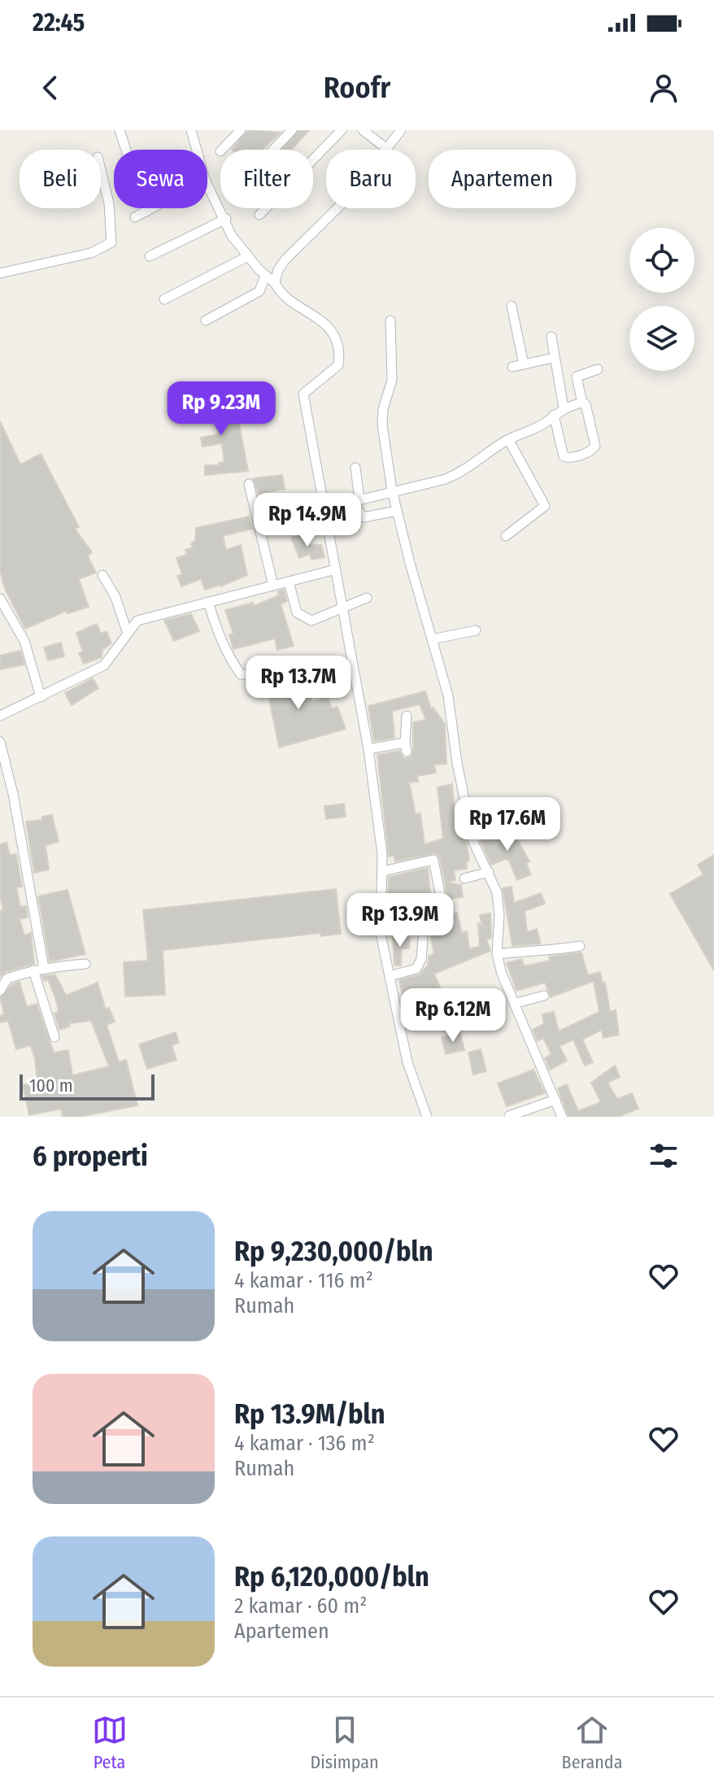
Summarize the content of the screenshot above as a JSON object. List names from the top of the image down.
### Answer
{
  "scale_bar": "100 m",
  "page": {
    "status": "22:45",
    "header": "Roofr",
    "chip": [
      "Beli",
      "Sewa",
      "Filter",
      "Baru",
      "Apartemen"
    ],
    "price": [
      "Rp 9.23M",
      "Rp 14.9M",
      "Rp 13.7M",
      "Rp 17.6M",
      "Rp 13.9M",
      "Rp 6.12M"
    ],
    "scale": "100 m",
    "heading": "6 properti",
    "list": [
      {
        "name": "Rp 9,230,000/bln",
        "note": "4 kamar · 116 m² · Rumah"
      },
      {
        "name": "Rp 13.9M/bln",
        "note": "4 kamar · 136 m² · Rumah"
      },
      {
        "name": "Rp 6,120,000/bln",
        "note": "2 kamar · 60 m² · Apartemen"
      }
    ],
    "tabs": ["Peta", "Disimpan", "Beranda"]
  }
}
